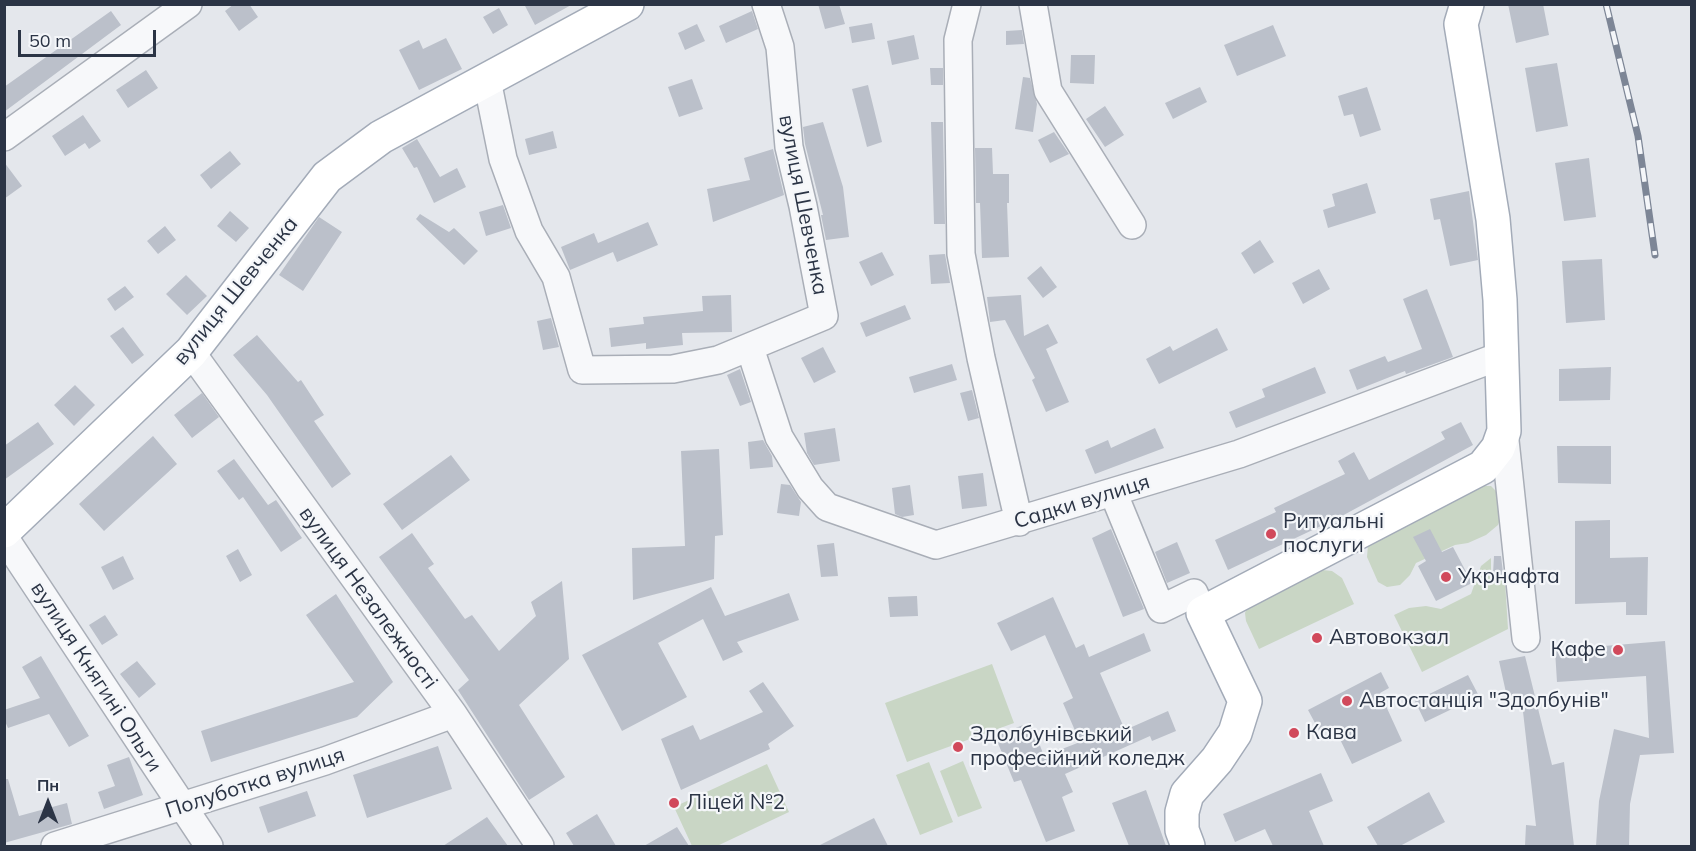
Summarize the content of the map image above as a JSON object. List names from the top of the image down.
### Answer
{
  "streets": {
    "main road": ["вулиця Шевченка"],
    "street": [
      "Садки вулиця",
      "вулиця Незалежності",
      "вулиця Княгині Ольги",
      "Полуботка вулиця"
    ]
  },
  "crossings": [
    ["вулиця Шевченка", "Садки вулиця"],
    ["вулиця Шевченка", "вулиця Незалежності"],
    ["вулиця Незалежності", "Полуботка вулиця"],
    ["вулиця Княгині Ольги", "Полуботка вулиця"]
  ],
  "places": [
    "Ритуальнi послуги",
    "Укрнафта",
    "Автовокзал",
    "Кафе",
    "Автостанція \"Здолбунів\"",
    "Кава",
    "Здолбунівський професійний коледж",
    "Ліцей №2"
  ],
  "scale_bar": "50 m",
  "north": "top"
}
